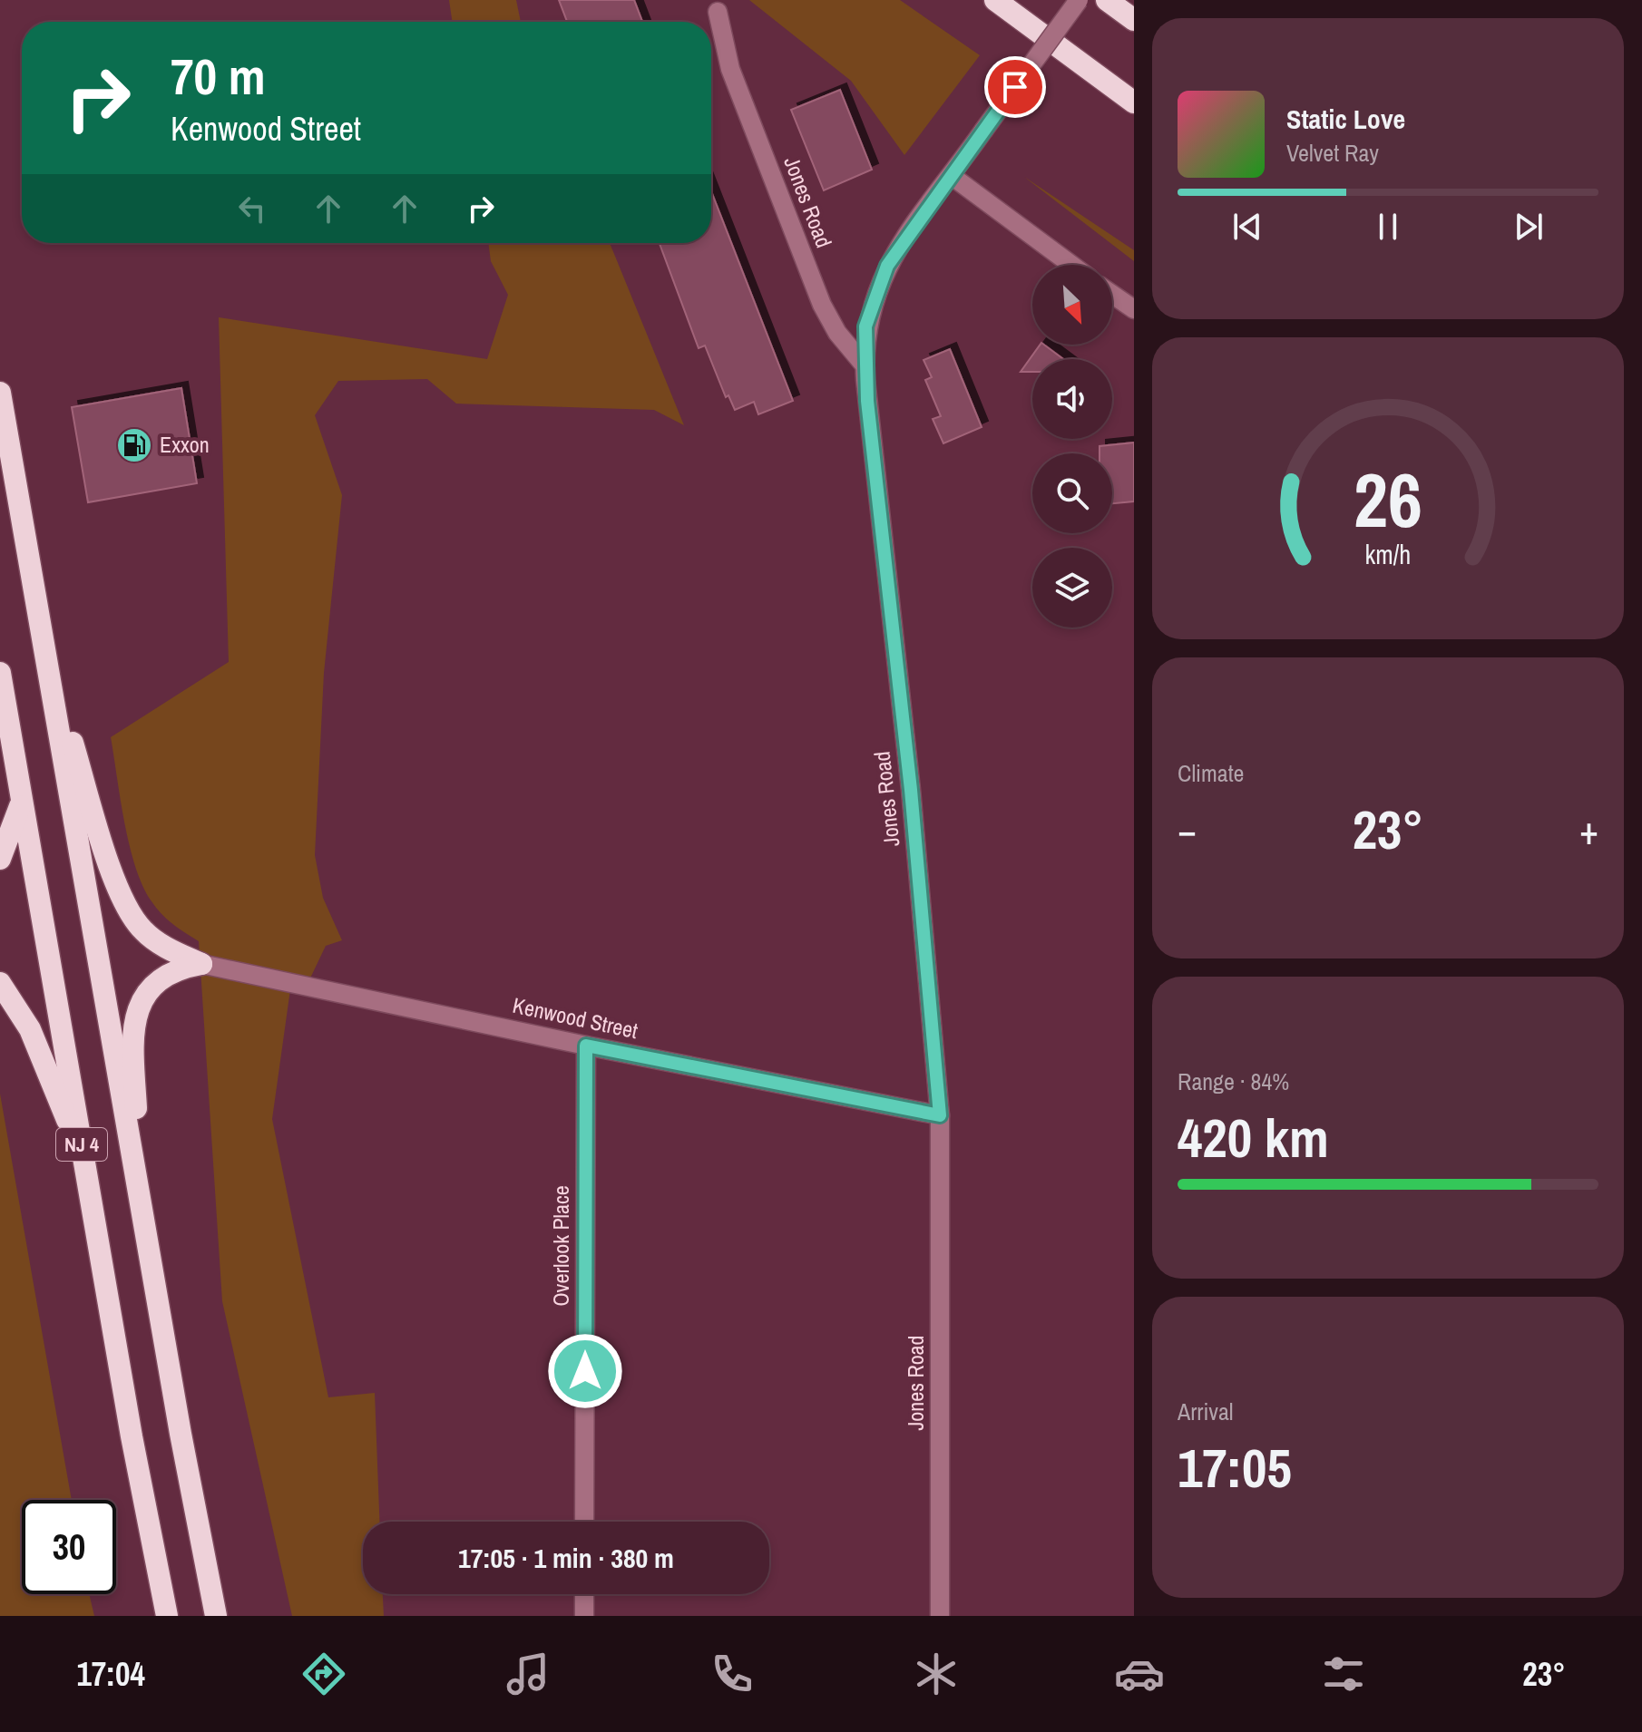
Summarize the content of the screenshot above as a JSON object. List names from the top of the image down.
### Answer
{
  "streets": {
    "highway": ["NJ 4"],
    "street": ["Jones Road", "Kenwood Street", "Overlook Place"]
  },
  "crossings": [
    ["Jones Road", "Kenwood Street"],
    ["Kenwood Street", "Overlook Place"]
  ],
  "places": {
    "fuel station": ["Exxon"]
  },
  "north": "bottom right",
  "page": {
    "turn": ["70 m", "Kenwood Street"],
    "song": ["Static Love", "Velvet Ray"],
    "tile": [
      "Climate",
      ["Range · 84%", "420 km"],
      ["Arrival", "17:05"]
    ],
    "heat": ["−", "23°", "+"],
    "limit": "30",
    "trip": "17:05 · 1 min · 380 m",
    "tabs": ["17:04", "23°"],
    "gauge": ["26", "km/h"]
  }
}
